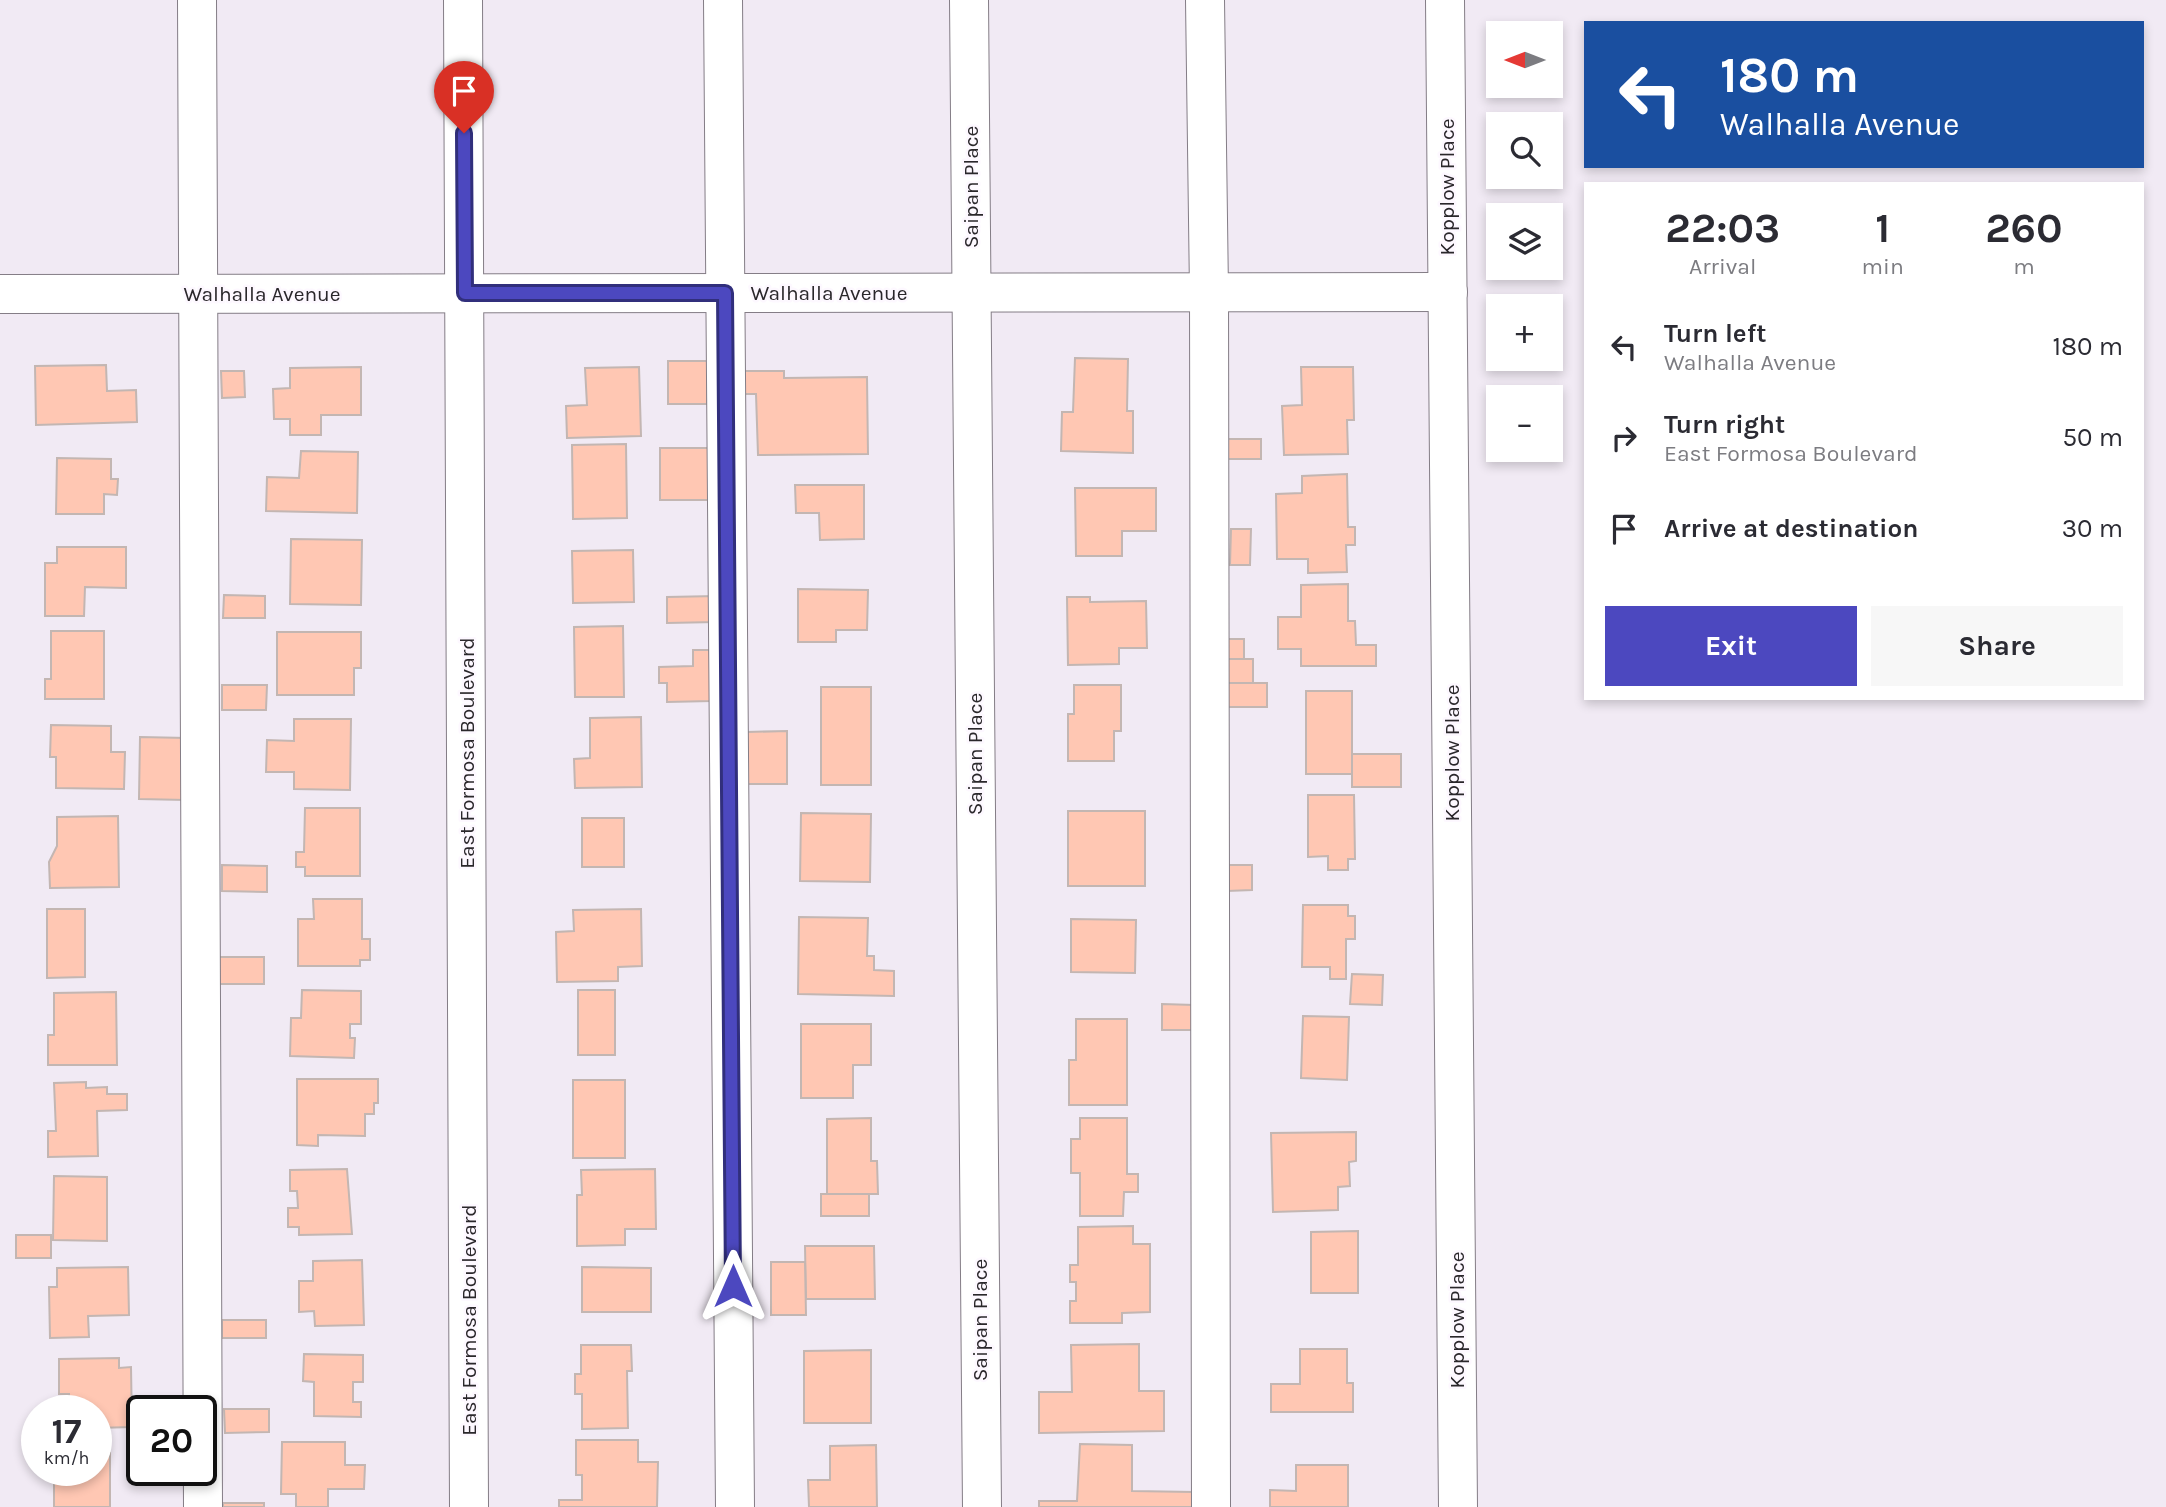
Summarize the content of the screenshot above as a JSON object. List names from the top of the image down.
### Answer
{
  "streets": {
    "street": [
      "Saipan Place",
      "Kopplow Place",
      "Walhalla Avenue",
      "East Formosa Boulevard"
    ]
  },
  "crossings": [
    ["Saipan Place", "Walhalla Avenue"],
    ["Kopplow Place", "Walhalla Avenue"],
    ["Walhalla Avenue", "East Formosa Boulevard"]
  ],
  "north": "left",
  "page": {
    "map_buttons": ["+", "−"],
    "turn": ["180 m", "Walhalla Avenue"],
    "eta": [
      "22:03",
      "Arrival",
      "1",
      "min",
      "260",
      "m"
    ],
    "list": [
      {
        "name": "Turn left",
        "note": "Walhalla Avenue",
        "value": "180 m"
      },
      {
        "name": "Turn right",
        "note": "East Formosa Boulevard",
        "value": "50 m"
      },
      {
        "name": "Arrive at destination",
        "value": "30 m"
      }
    ],
    "buttons": ["Exit", "Share"],
    "speed": "17 km/h",
    "limit": "20"
  }
}
